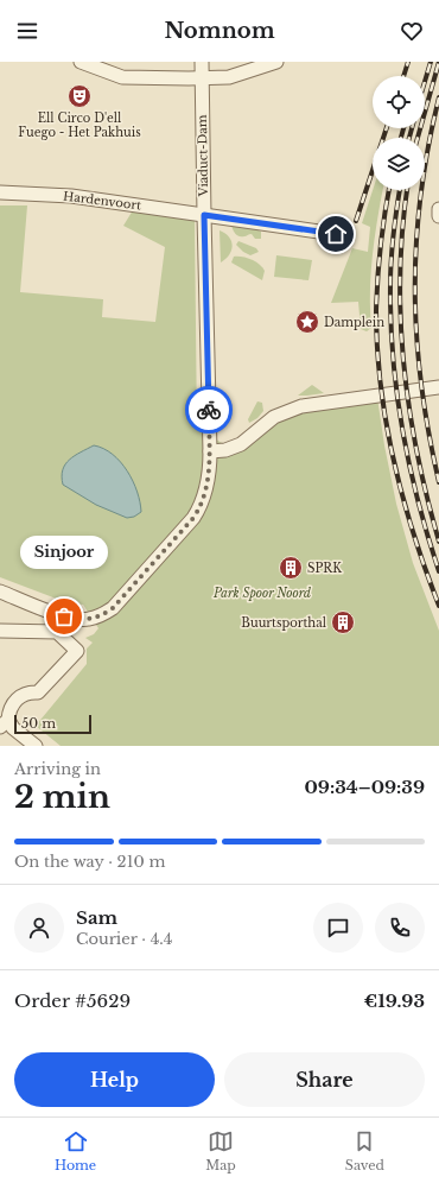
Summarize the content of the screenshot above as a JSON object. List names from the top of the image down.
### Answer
{
  "streets": {
    "street": ["Viaduct-Dam", "Hardenvoort"]
  },
  "crossings": [
    ["Viaduct-Dam", "Hardenvoort"]
  ],
  "parks": ["Park Spoor Noord"],
  "places": {
    "theatre": ["Ell Circo D'ell Fuego - Het Pakhuis"],
    "place": ["Damplein"],
    "building": ["SPRK", "Buurtsporthal"],
    "other": ["Sinjoor"]
  },
  "scale_bar": "50 m",
  "page": {
    "header": "Nomnom",
    "bubble": "Sinjoor",
    "scale": "50 m",
    "heading": ["2 min", "Arriving in", "09:34–09:39"],
    "panel": [
      "Sam",
      "Courier · 4.4",
      "Order #5629",
      "€19.93"
    ],
    "bar": "On the way · 210 m",
    "buttons": ["Help", "Share"],
    "tabs": ["Home", "Map", "Saved"]
  }
}
